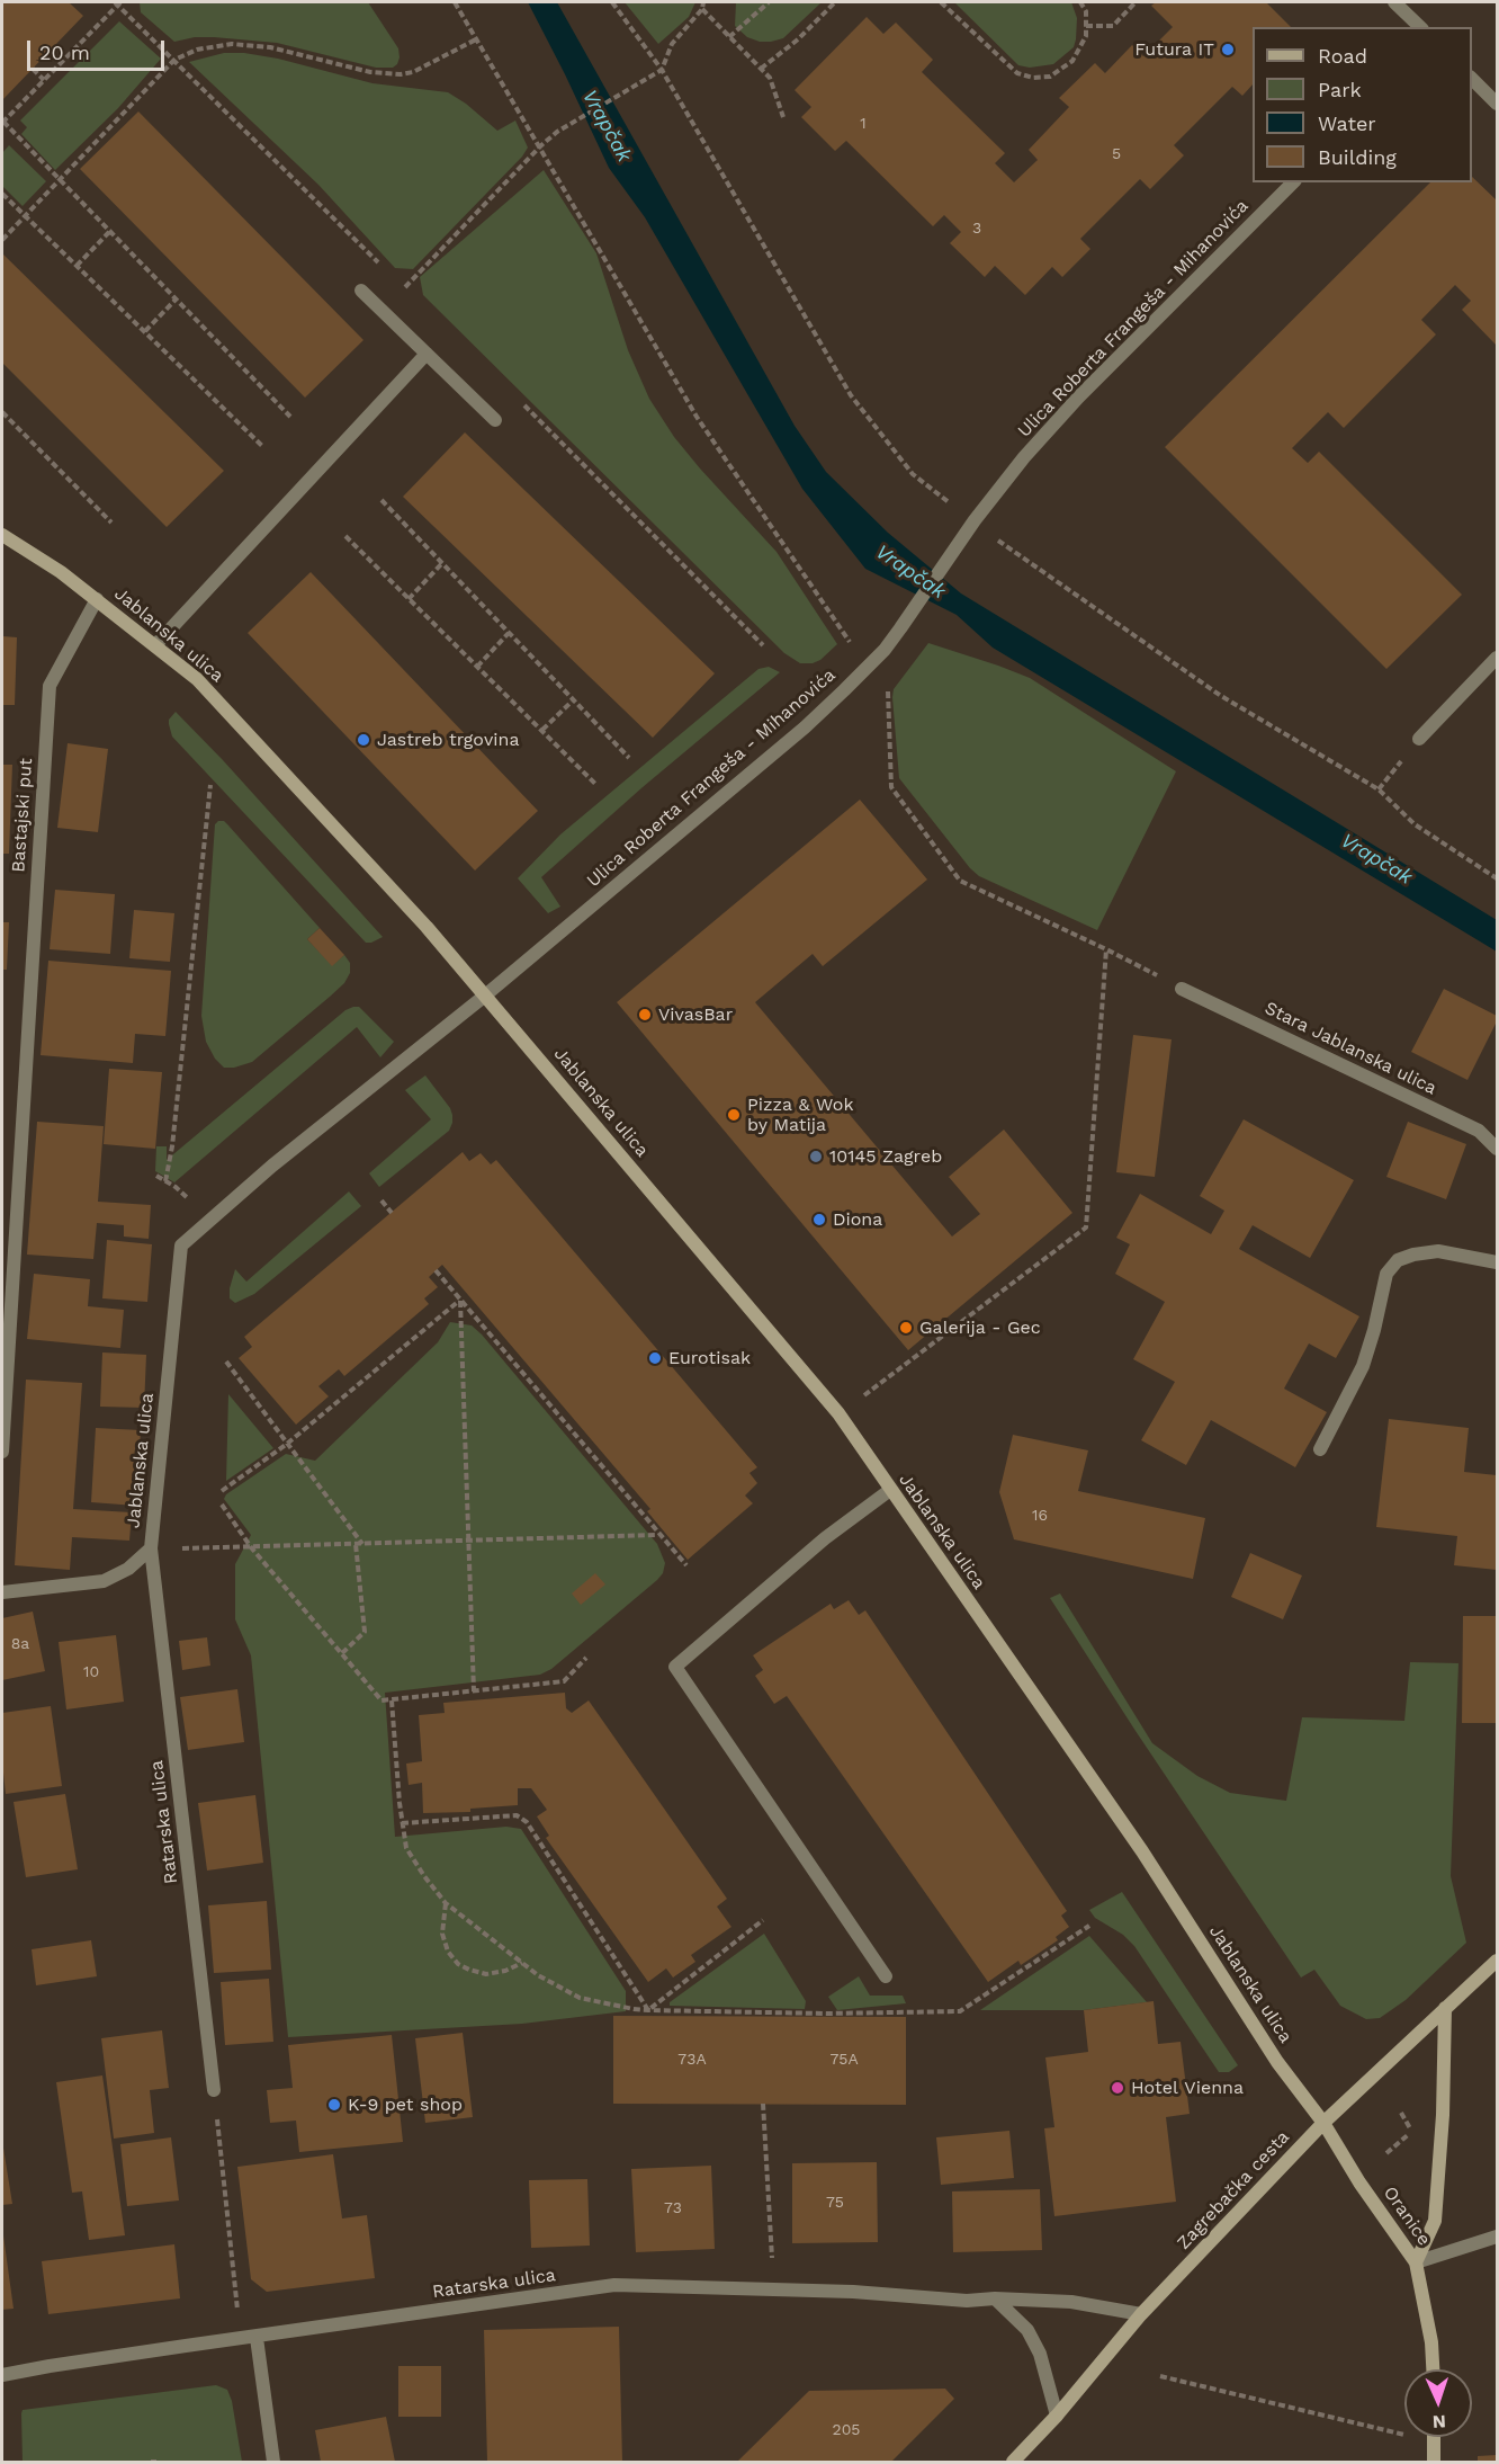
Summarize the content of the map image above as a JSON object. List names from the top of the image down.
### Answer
{
  "streets": {
    "street": [
      "Ulica Roberta Frangeša - Mihanovića",
      "Jablanska ulica",
      "Bastajski put",
      "Stara Jablanska ulica",
      "Ratarska ulica",
      "Zagrebačka cesta",
      "Oranice"
    ]
  },
  "crossings": [
    ["Ulica Roberta Frangeša - Mihanovića", "Jablanska ulica"],
    ["Jablanska ulica", "Bastajski put"],
    ["Jablanska ulica", "Ratarska ulica"],
    ["Jablanska ulica", "Zagrebačka cesta"],
    ["Jablanska ulica", "Oranice"],
    ["Ratarska ulica", "Zagrebačka cesta"],
    ["Zagrebačka cesta", "Oranice"]
  ],
  "water": ["Vrapčak"],
  "places": [
    "Futura IT",
    "Jastreb trgovina",
    "VivasBar",
    "Pizza & Wok by Matija",
    "10145 Zagreb",
    "Diona",
    "Galerija - Gec",
    "Eurotisak",
    "Hotel Vienna",
    "K-9 pet shop"
  ],
  "house_numbers": [
    "1",
    "5",
    "3",
    "16",
    "8a",
    "10",
    "73A",
    "75A",
    "75",
    "73",
    "205"
  ],
  "legend": [
    "Road",
    "Park",
    "Water",
    "Building"
  ],
  "scale_bar": "20 m",
  "north": "bottom"
}
